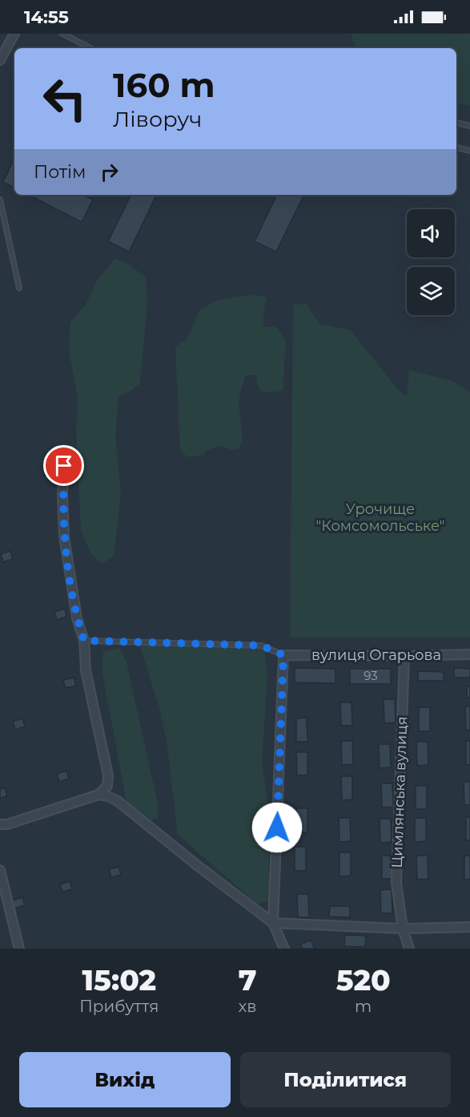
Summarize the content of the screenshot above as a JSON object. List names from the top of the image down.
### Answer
{
  "streets": {
    "street": ["вулиця Огарьова", "Цимлянська вулиця"]
  },
  "crossings": [
    ["вулиця Огарьова", "Цимлянська вулиця"]
  ],
  "parks": ["Урочище \"Комсомольське\""],
  "house_numbers": ["93"],
  "page": {
    "status": "14:55",
    "turn": ["160 m", "Ліворуч"],
    "then": "Потім",
    "eta": [
      "15:02",
      "Прибуття",
      "7",
      "хв",
      "520",
      "m"
    ],
    "buttons": ["Вихід", "Поділитися"]
  }
}
